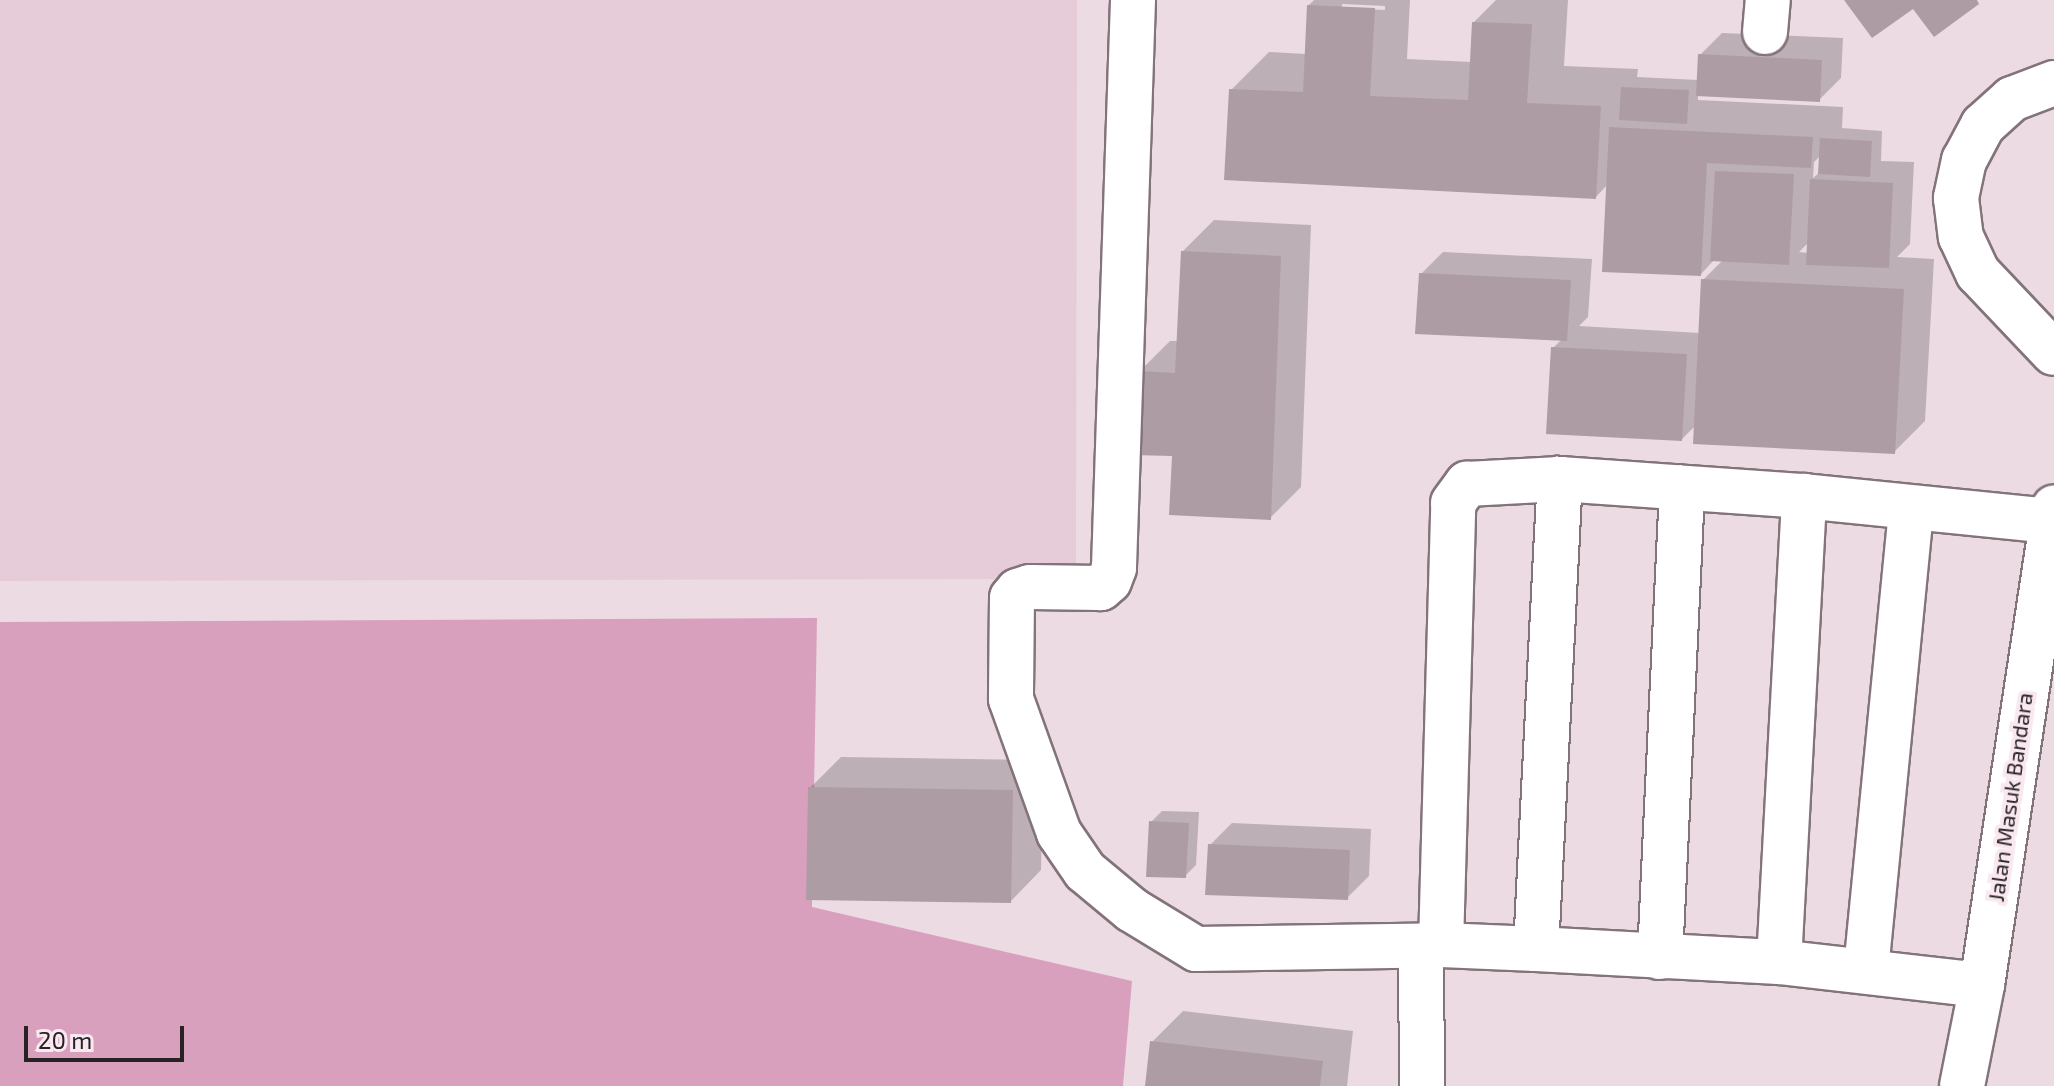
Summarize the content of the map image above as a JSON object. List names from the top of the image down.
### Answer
{
  "streets": {
    "lane": ["Jalan Masuk Bandara"]
  },
  "scale_bar": "20 m"
}
